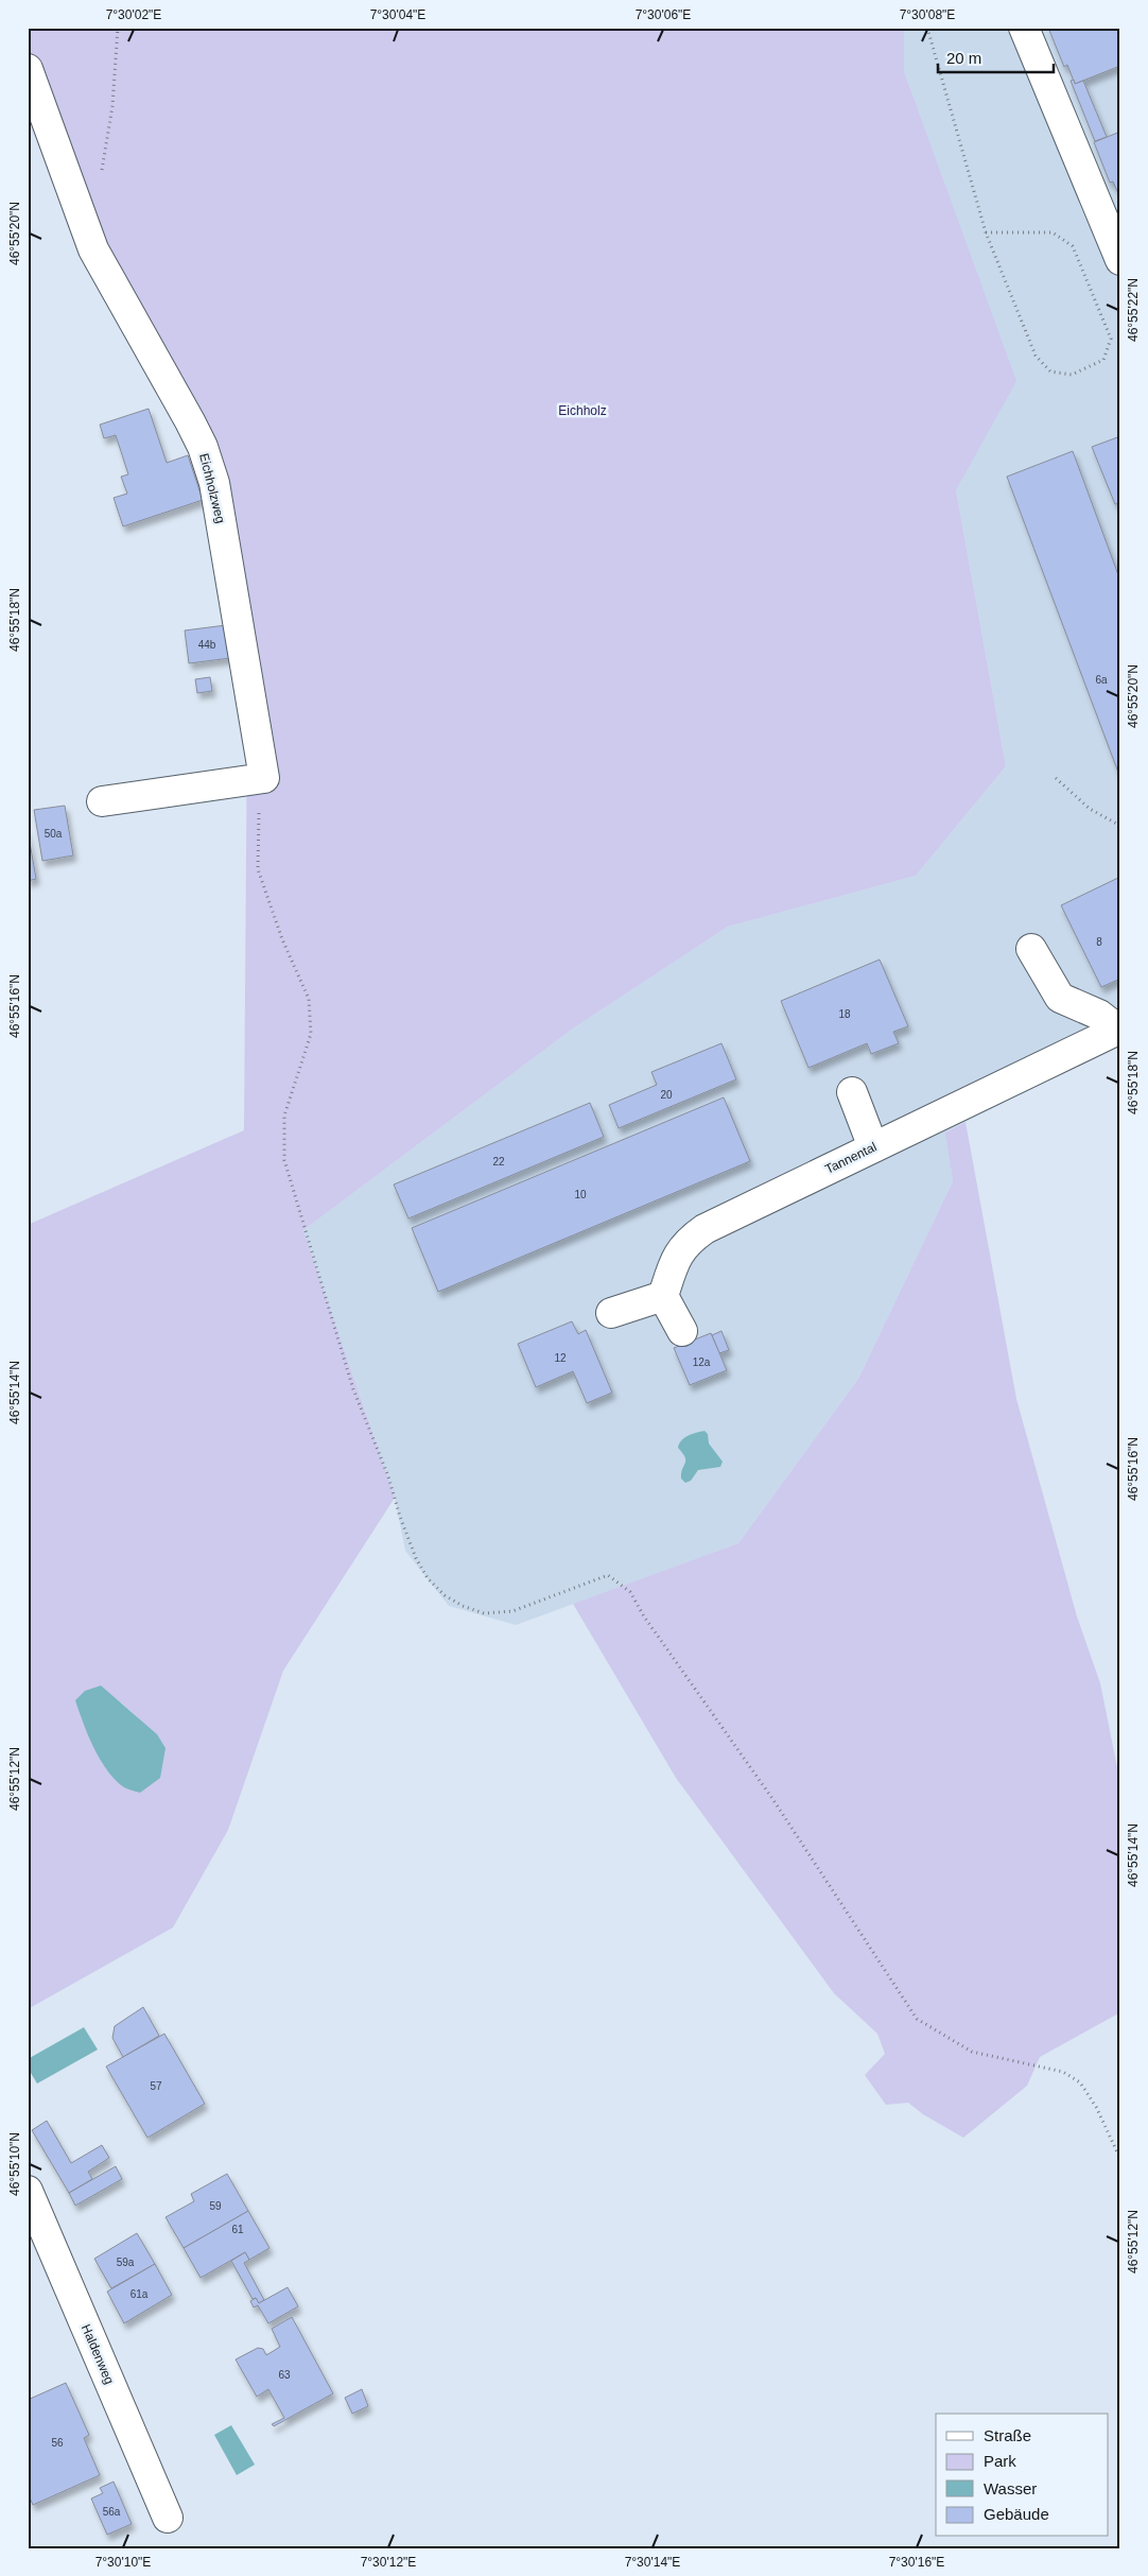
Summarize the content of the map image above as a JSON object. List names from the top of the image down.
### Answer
{
  "streets": {
    "street": ["Eichholzweg", "Tannental", "Haldenweg"]
  },
  "parks": ["Eichholz"],
  "house_numbers": [
    "44b",
    "6a",
    "50a",
    "8",
    "18",
    "20",
    "22",
    "10",
    "12",
    "12a",
    "57",
    "59",
    "61",
    "59a",
    "61a",
    "63",
    "56",
    "56a"
  ],
  "legend": [
    "Straße",
    "Park",
    "Wasser",
    "Gebäude"
  ],
  "scale_bar": "20 m",
  "coordinates": [
    "7°30'02\"E",
    "7°30'04\"E",
    "7°30'06\"E",
    "7°30'08\"E",
    "46°55'20\"N",
    "46°55'22\"N",
    "46°55'18\"N",
    "46°55'16\"N",
    "46°55'14\"N",
    "46°55'12\"N",
    "46°55'10\"N",
    "7°30'10\"E",
    "7°30'12\"E",
    "7°30'14\"E",
    "7°30'16\"E"
  ]
}
